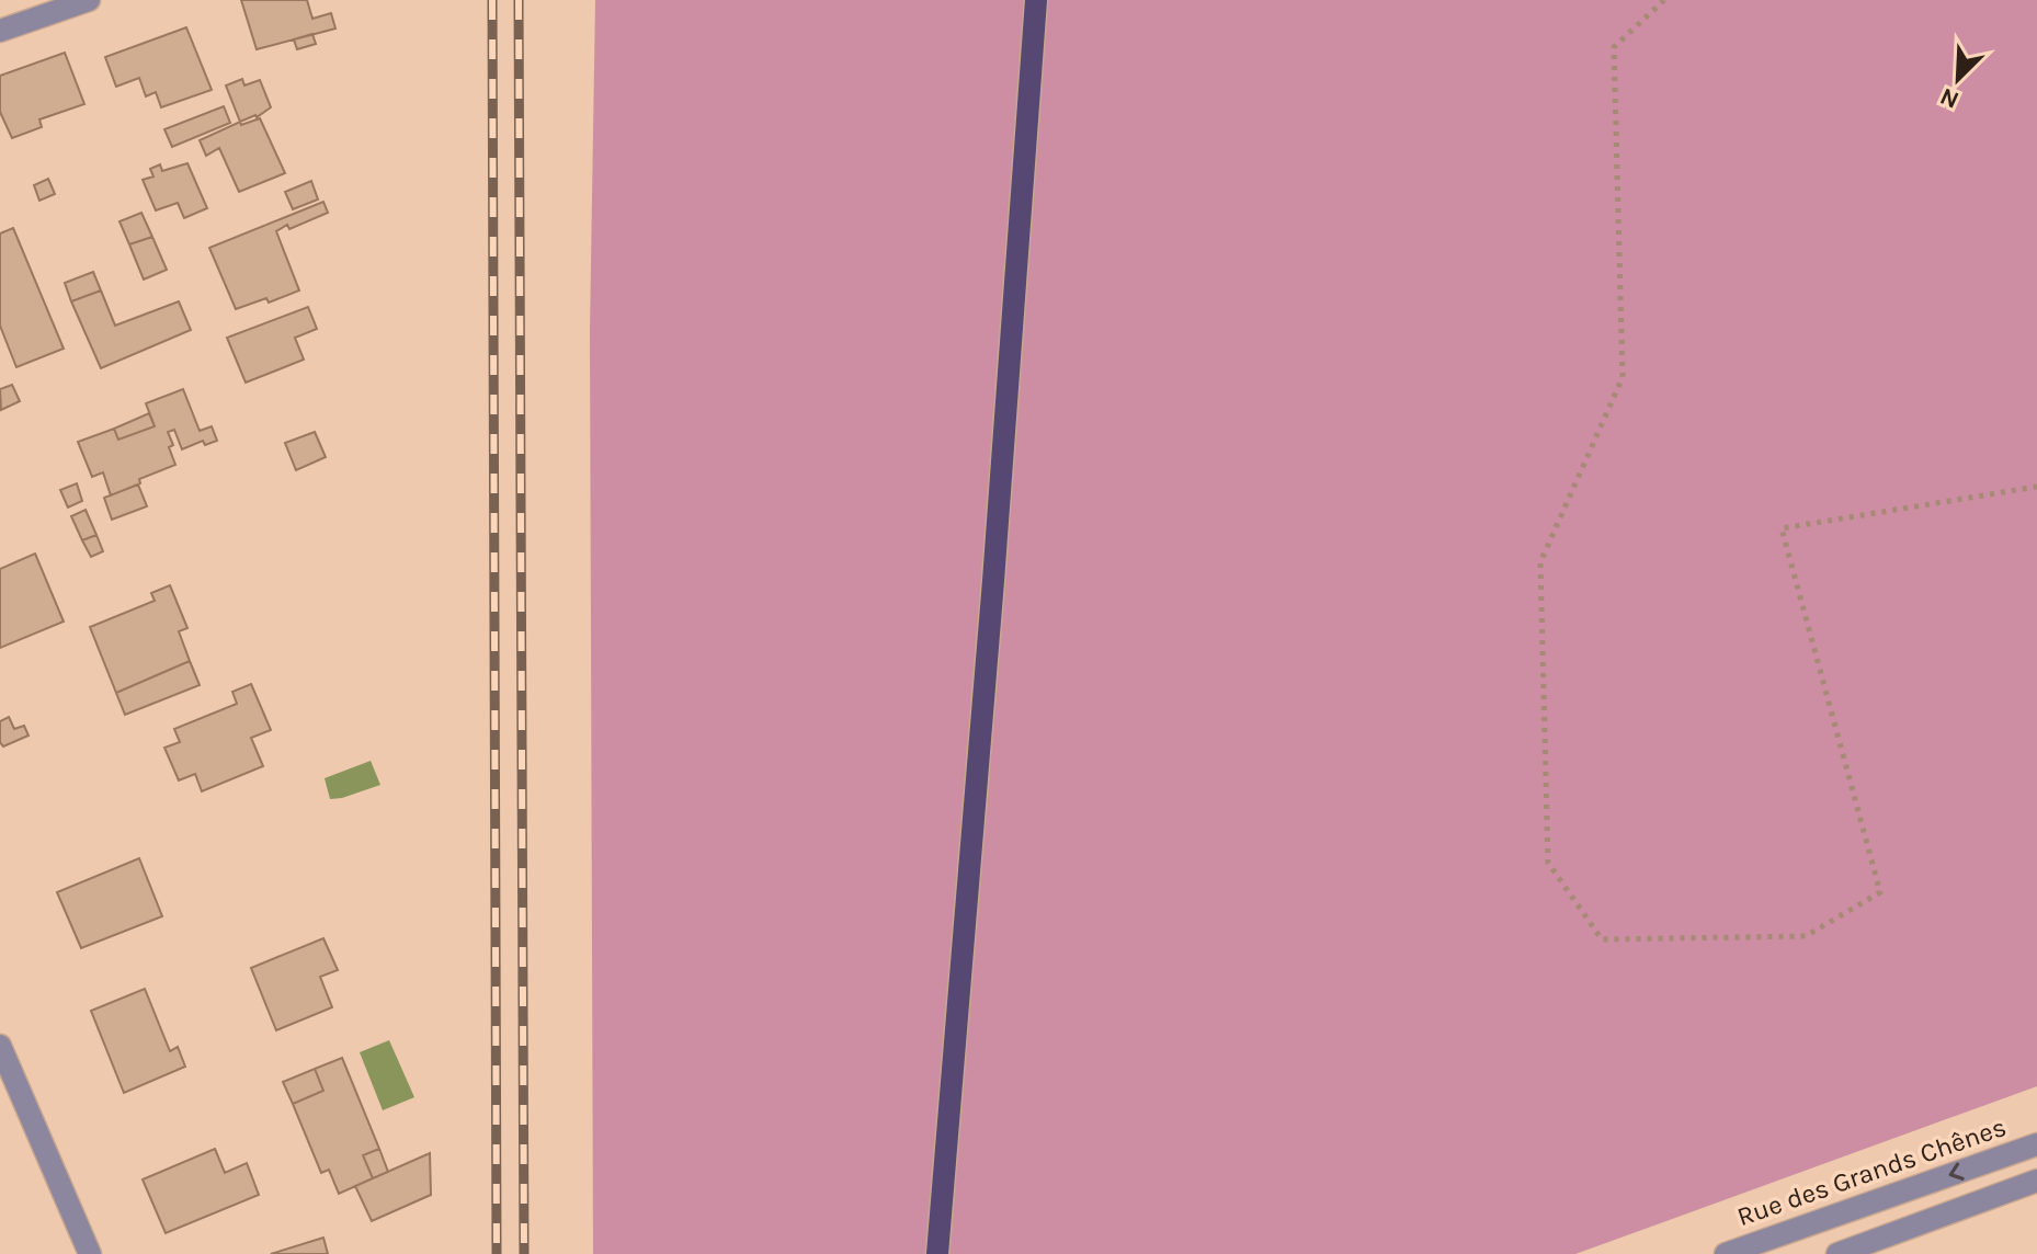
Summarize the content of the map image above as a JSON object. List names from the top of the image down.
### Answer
{
  "streets": {
    "street": ["Rue des Grands Chênes"]
  },
  "north": "bottom left"
}
